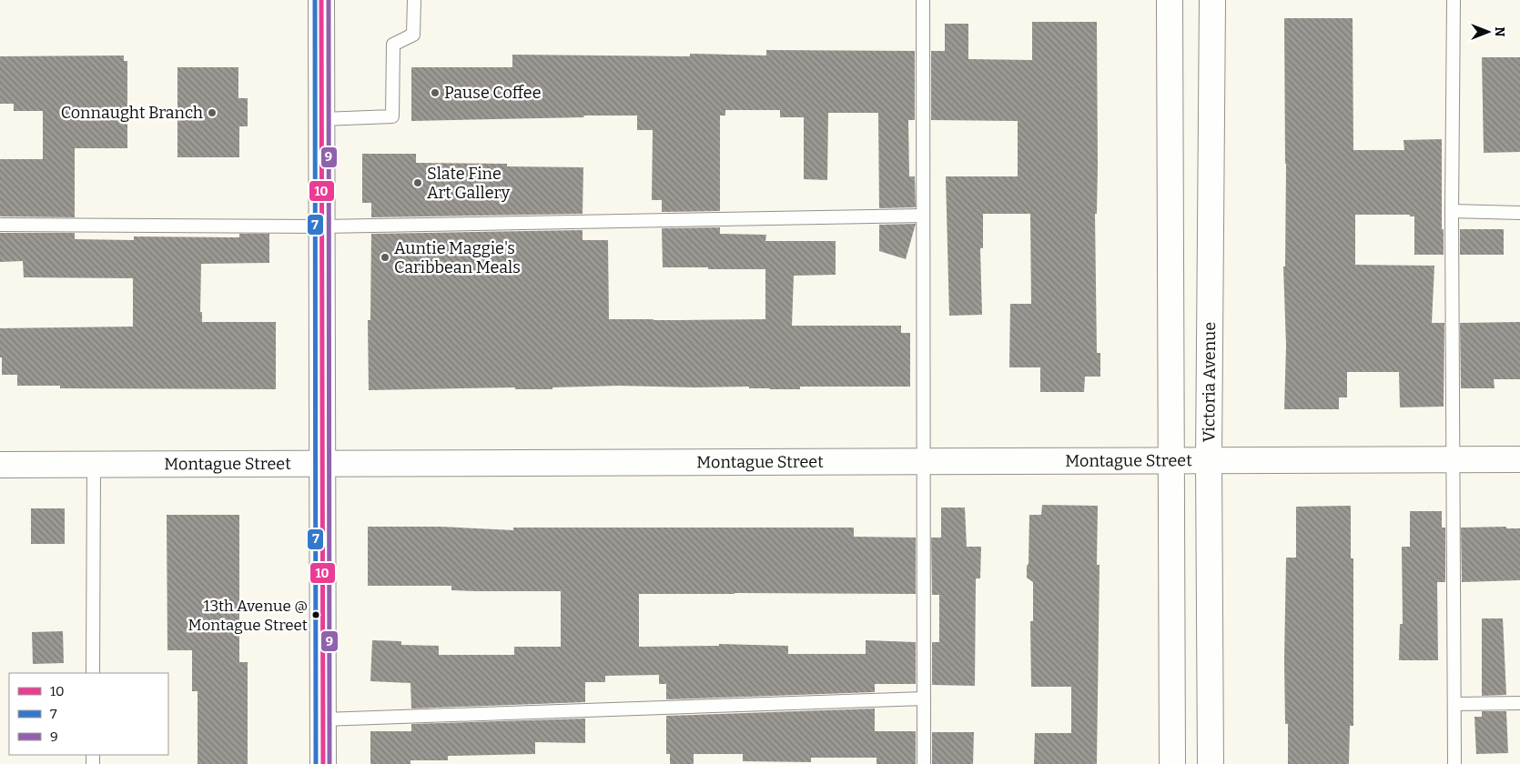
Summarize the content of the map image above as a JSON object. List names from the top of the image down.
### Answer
{
  "streets": {
    "street": ["Victoria Avenue", "Montague Street"]
  },
  "crossings": [
    ["Victoria Avenue", "Montague Street"]
  ],
  "places": [
    "Pause Coffee",
    "Connaught Branch",
    "Slate Fine Art Gallery",
    "Auntie Maggie's Caribbean Meals",
    "13th Avenue @ Montague Street"
  ],
  "lines": ["transit line 10", "transit line 7", "transit line 9"],
  "legend": ["10", "7", "9"],
  "north": "right"
}
